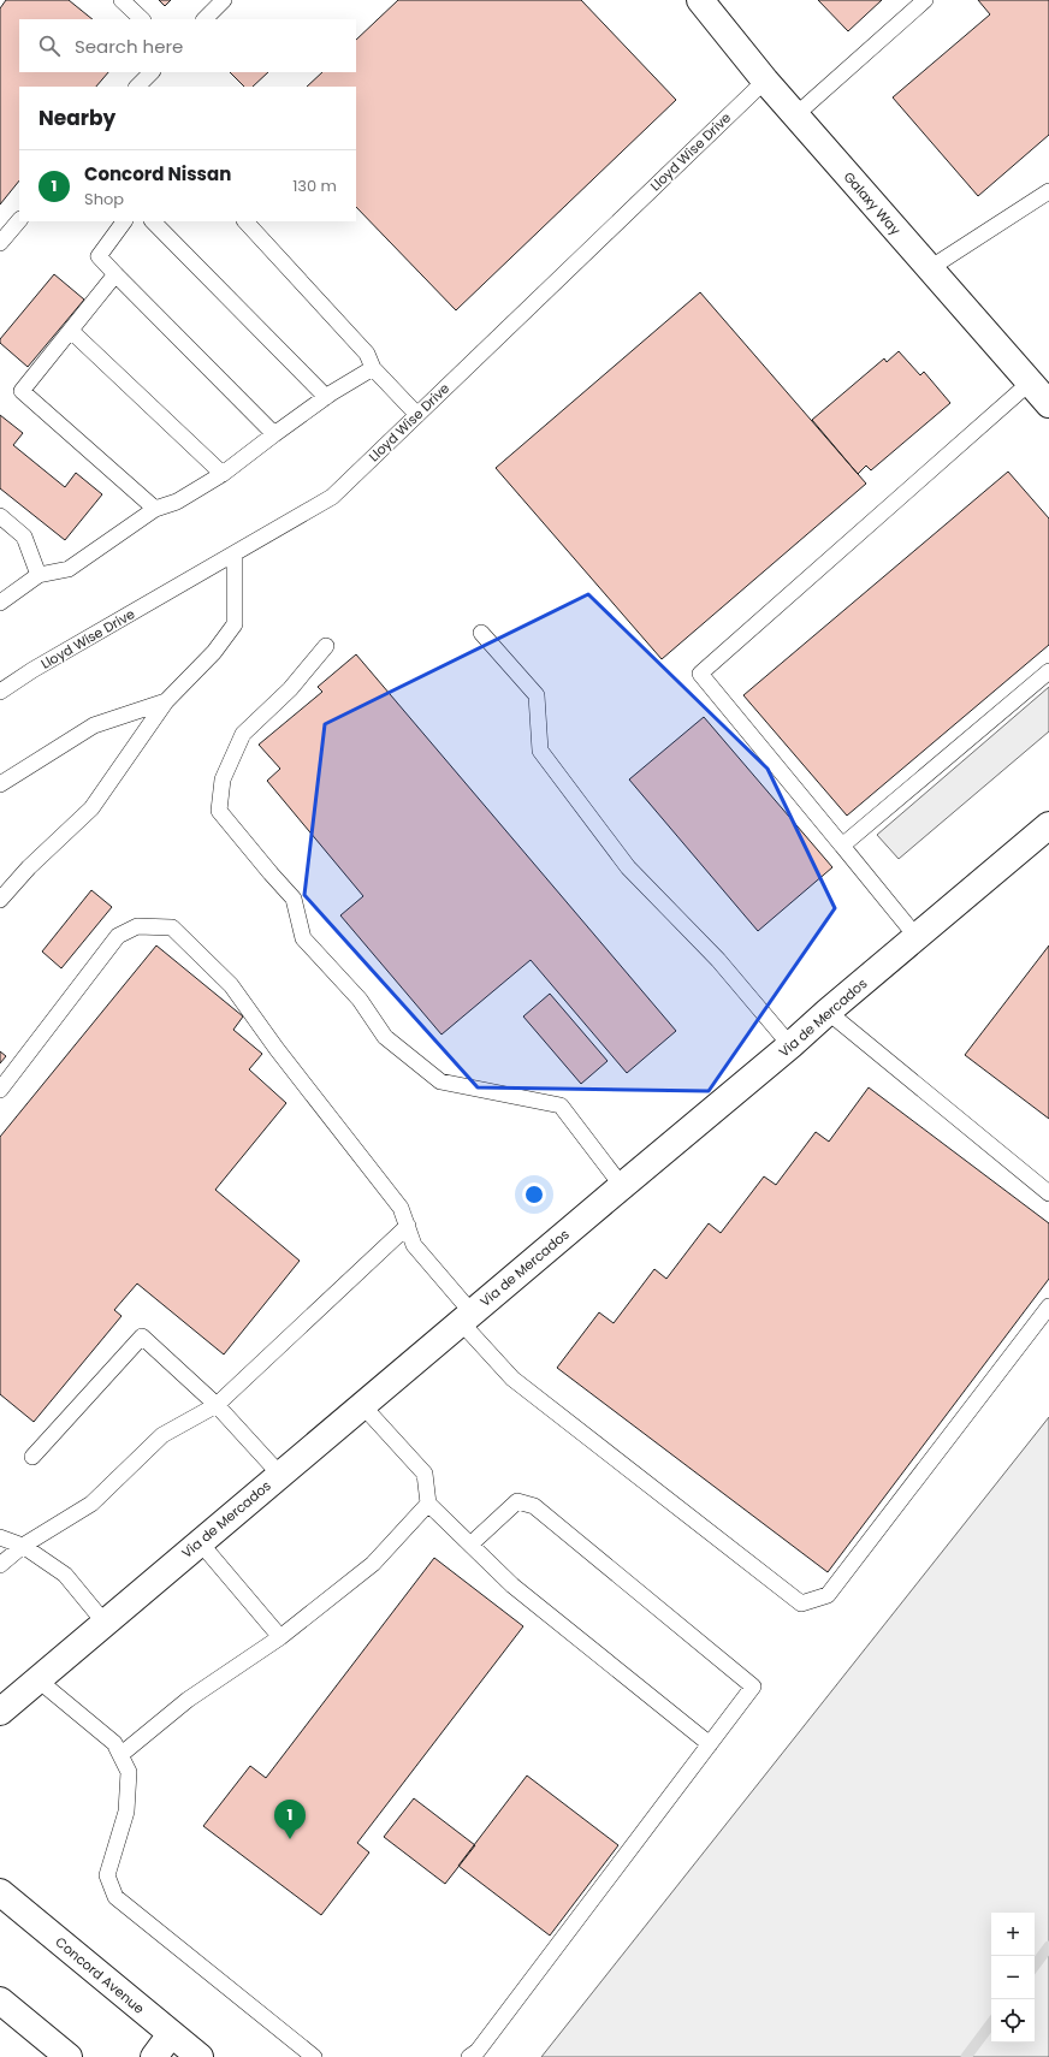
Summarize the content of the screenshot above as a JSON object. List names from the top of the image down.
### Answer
{
  "streets": {
    "street": ["Galaxy Way", "Via de Mercados", "Concord Avenue"],
    "lane": ["Lloyd Wise Drive"]
  },
  "crossings": [
    ["Lloyd Wise Drive", "Galaxy Way"]
  ],
  "page": {
    "search": "Search here",
    "heading": "Nearby",
    "list": [
      {
        "mark": "1",
        "name": "Concord Nissan",
        "note": "Shop",
        "value": "130 m"
      }
    ],
    "pins": "1",
    "map_buttons": ["+", "−"]
  }
}
